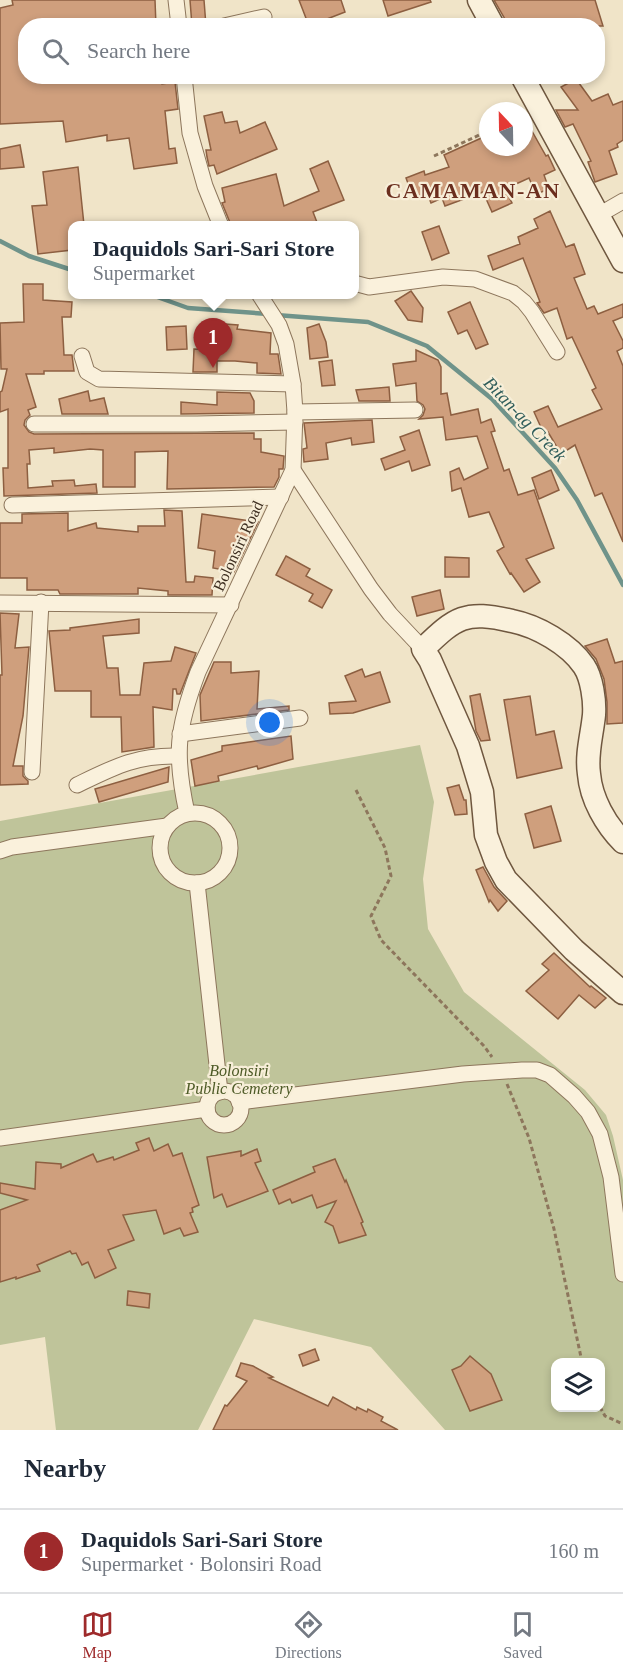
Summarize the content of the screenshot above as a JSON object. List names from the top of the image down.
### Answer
{
  "streets": {
    "street": ["Bolonsiri Road"]
  },
  "districts": ["CAMAMAN-AN"],
  "water": ["Bitan-ag Creek"],
  "parks": ["Bolonsiri Public Cemetery"],
  "north": "top",
  "page": {
    "search": "Search here",
    "popup": ["Daquidols Sari-Sari Store", "Supermarket"],
    "pins": "1",
    "heading": "Nearby",
    "list": [
      {
        "mark": "1",
        "name": "Daquidols Sari-Sari Store",
        "note": "Supermarket · Bolonsiri Road",
        "value": "160 m"
      }
    ],
    "nav": ["Map", "Directions", "Saved"]
  }
}
